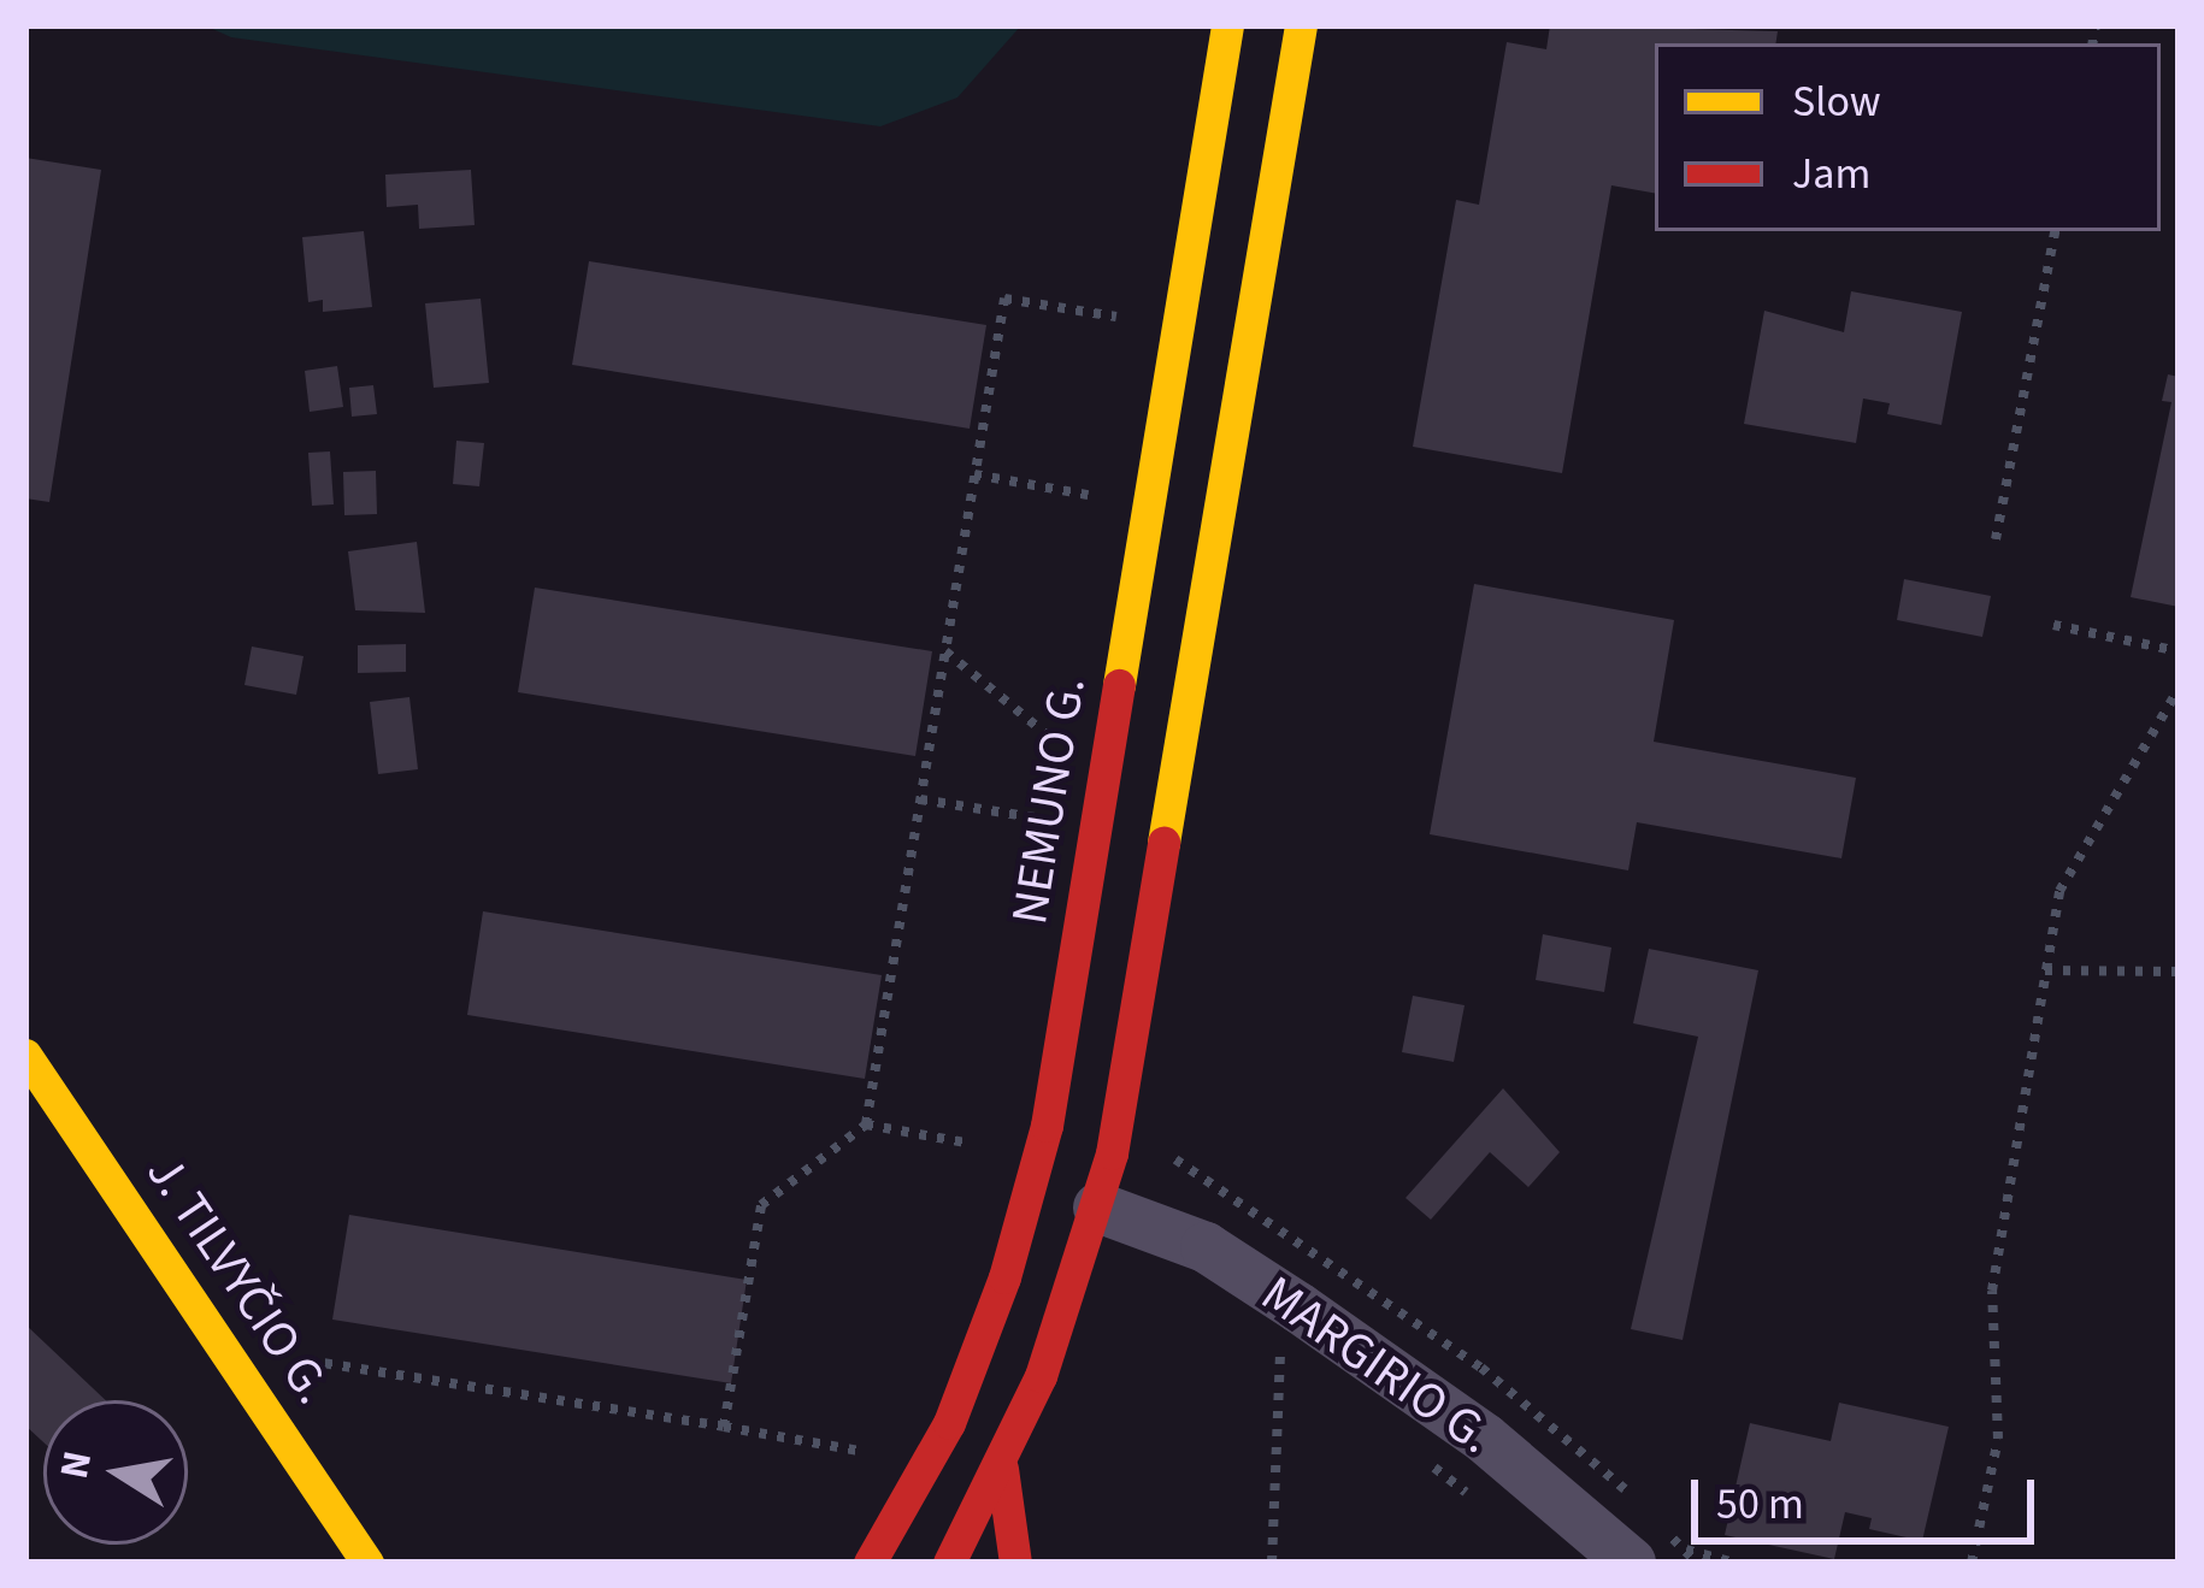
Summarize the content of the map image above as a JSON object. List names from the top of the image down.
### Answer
{
  "streets": {
    "main road": ["NEMUNO G.", "J. TILVYČIO G."],
    "street": ["MARGIRIO G."]
  },
  "legend": ["Slow", "Jam"],
  "scale_bar": "50 m",
  "north": "left"
}
